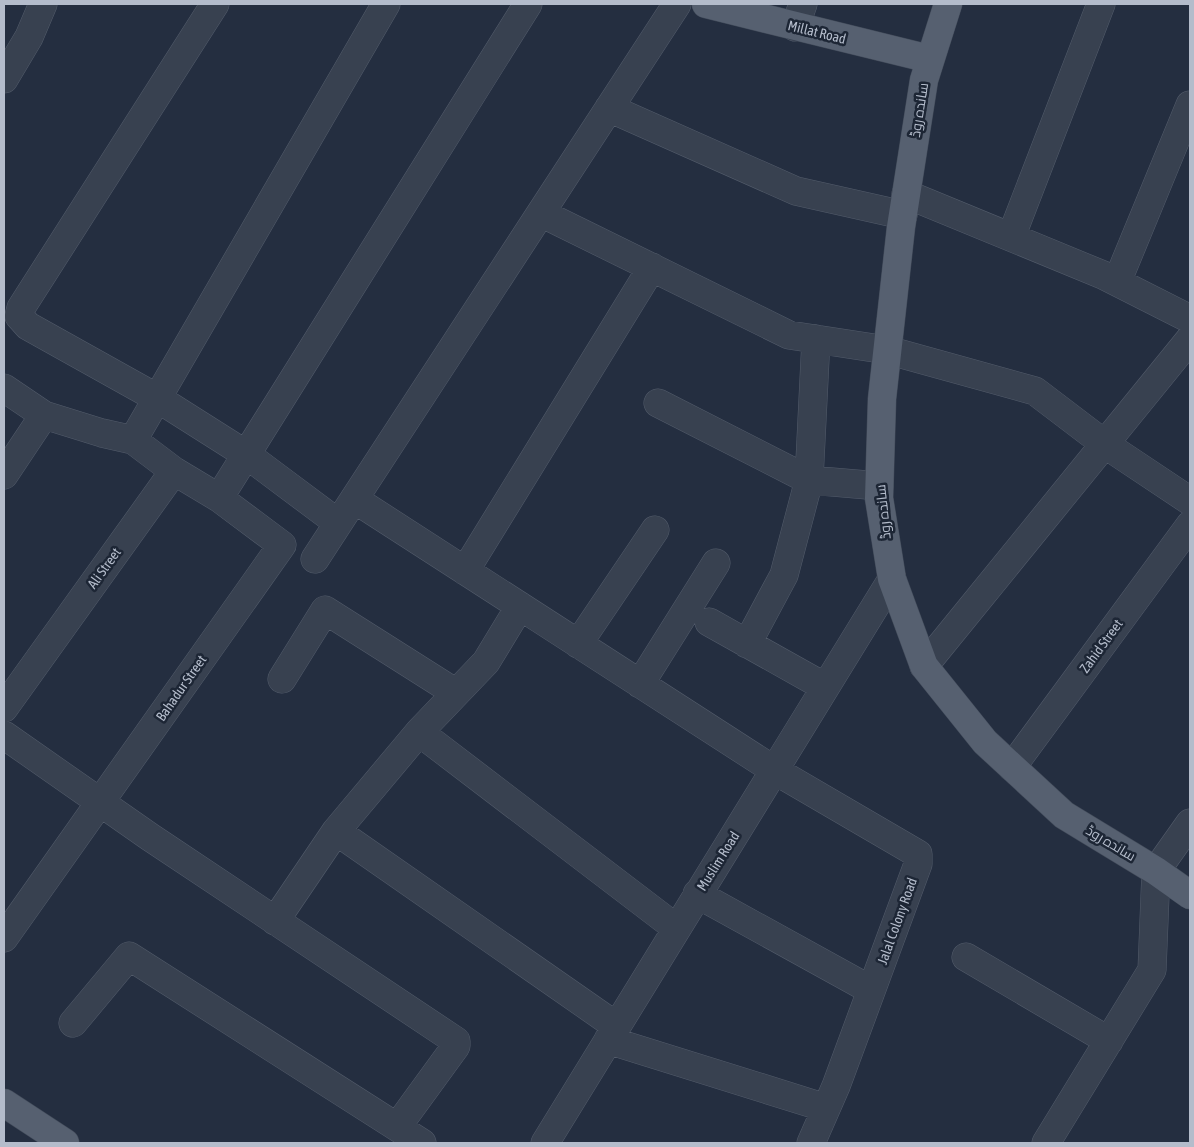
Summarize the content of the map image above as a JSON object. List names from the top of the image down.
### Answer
{
  "streets": {
    "main road": ["Millat Road", "ساندہ روڈ"],
    "street": [
      "Ali Street",
      "Zahid Street",
      "Bahadur Street",
      "Muslim Road",
      "Jalal Colony Road"
    ]
  },
  "crossings": [
    ["Millat Road", "ساندہ روڈ"],
    ["ساندہ روڈ", "Zahid Street"],
    ["ساندہ روڈ", "Muslim Road"],
    ["Ali Street", "Bahadur Street"],
    ["Muslim Road", "Jalal Colony Road"]
  ]
}
